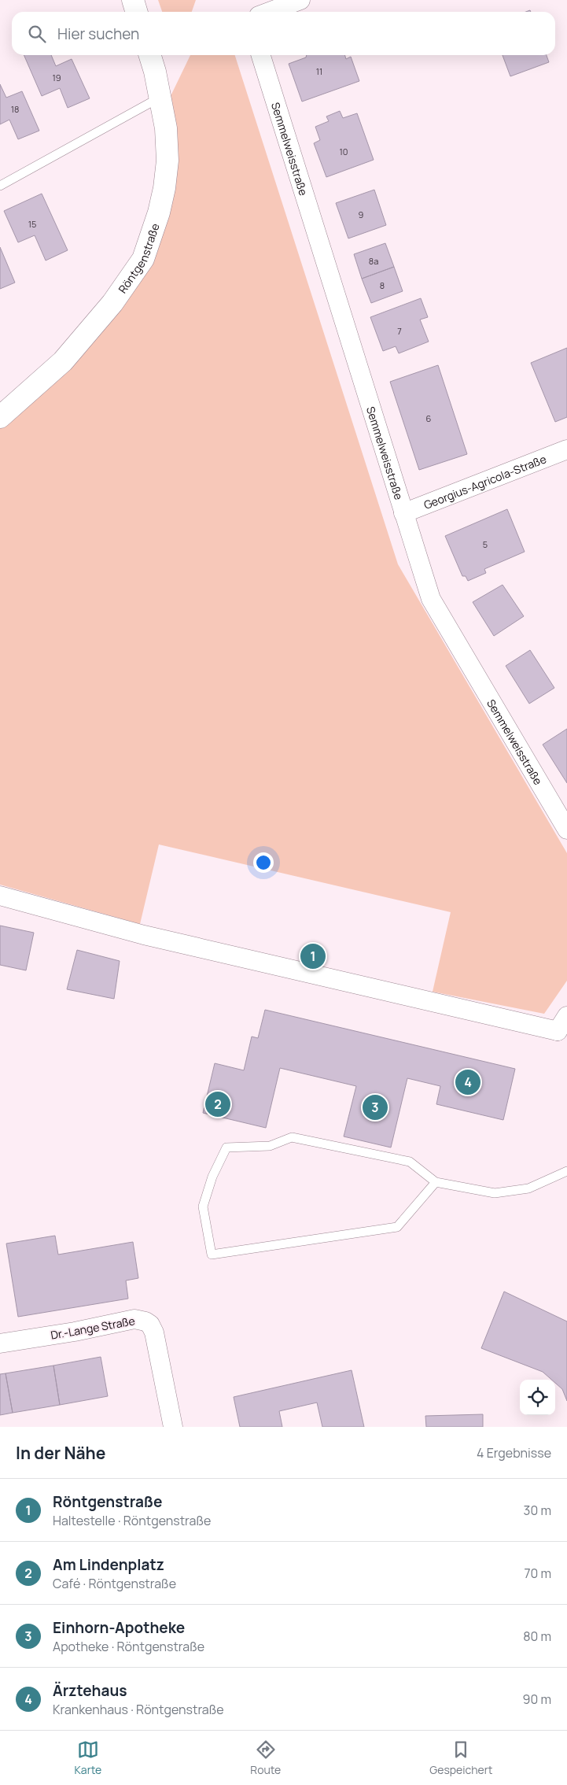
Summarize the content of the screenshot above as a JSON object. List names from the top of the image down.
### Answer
{
  "streets": {
    "street": [
      "Semmelweisstraße",
      "Röntgenstraße",
      "Georgius-Agricola-Straße",
      "Dr.-Lange Straße"
    ]
  },
  "crossings": [
    ["Semmelweisstraße", "Georgius-Agricola-Straße"]
  ],
  "house_numbers": [
    "11",
    "19",
    "18",
    "10",
    "9",
    "15",
    "8a",
    "8",
    "7",
    "6",
    "5"
  ],
  "page": {
    "search": "Hier suchen",
    "pins": [
      "1",
      "4",
      "2",
      "3"
    ],
    "heading": ["In der Nähe", "4 Ergebnisse"],
    "list": [
      {
        "mark": "1",
        "name": "Röntgenstraße",
        "note": "Haltestelle · Röntgenstraße",
        "value": "30 m"
      },
      {
        "mark": "2",
        "name": "Am Lindenplatz",
        "note": "Café · Röntgenstraße",
        "value": "70 m"
      },
      {
        "mark": "3",
        "name": "Einhorn-Apotheke",
        "note": "Apotheke · Röntgenstraße",
        "value": "80 m"
      },
      {
        "mark": "4",
        "name": "Ärztehaus",
        "note": "Krankenhaus · Röntgenstraße",
        "value": "90 m"
      }
    ],
    "nav": ["Karte", "Route", "Gespeichert"]
  }
}
